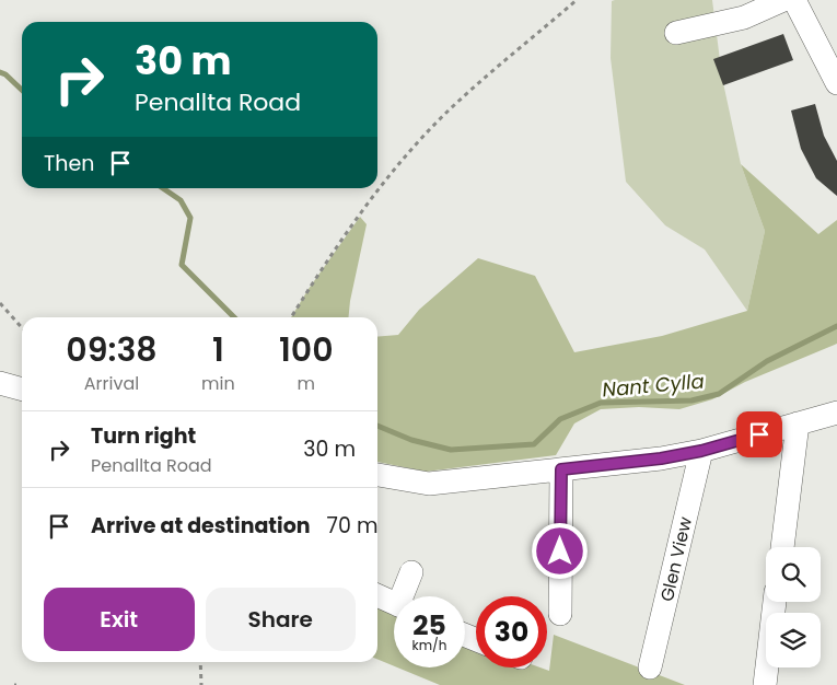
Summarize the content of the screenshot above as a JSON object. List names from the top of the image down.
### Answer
{
  "streets": {
    "street": ["Glen View"]
  },
  "water": ["Nant Cylla"],
  "page": {
    "turn": ["30 m", "Penallta Road"],
    "then": "Then",
    "eta": [
      "09:38",
      "Arrival",
      "1",
      "min",
      "100",
      "m"
    ],
    "list": [
      {
        "name": "Turn right",
        "note": "Penallta Road",
        "value": "30 m"
      },
      {
        "name": "Arrive at destination",
        "value": "70 m"
      }
    ],
    "buttons": ["Exit", "Share"],
    "speed": "25 km/h",
    "limit": "30"
  }
}
